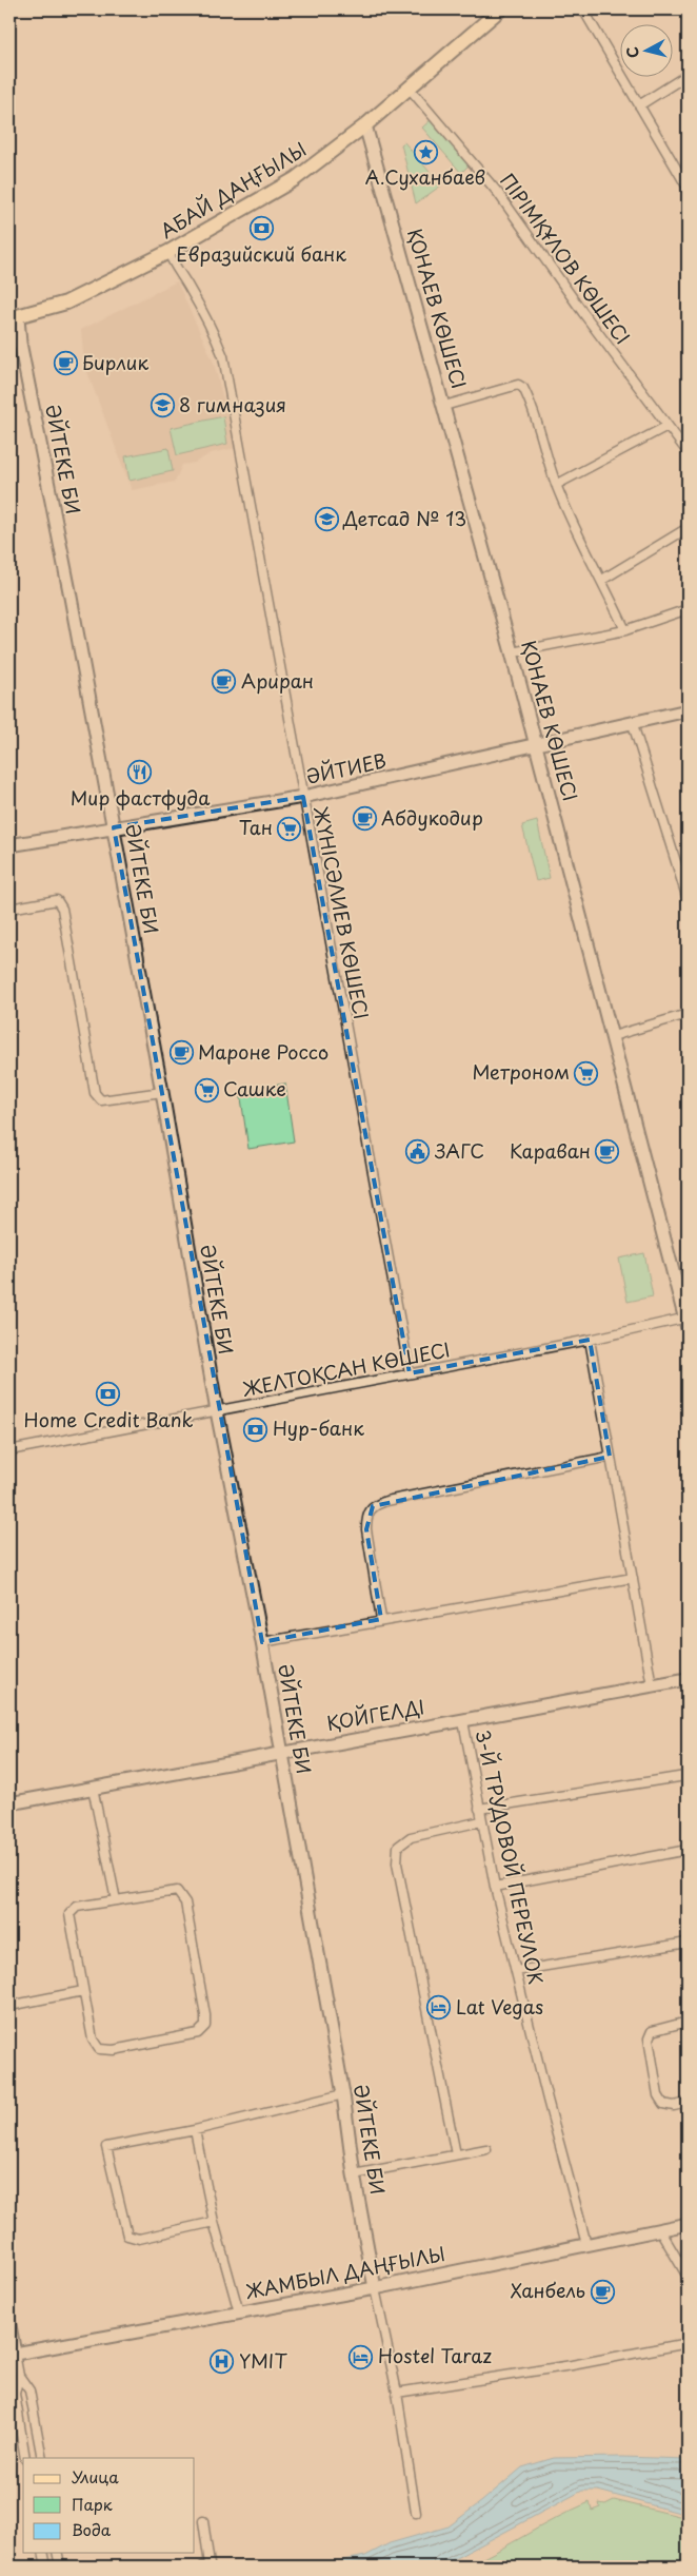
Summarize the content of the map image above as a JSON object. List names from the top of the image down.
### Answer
{
  "streets": {
    "main road": ["АБАЙ ДАҢҒЫЛЫ"],
    "street": [
      "ПІРІМҚҰЛОВ КӨШЕСІ",
      "ҚОНАЕВ КӨШЕСІ",
      "ӘЙТЕКЕ БИ",
      "ӘЙТИЕВ",
      "ЖҮНІСӘЛИЕВ КӨШЕСІ",
      "ЖЕЛТОҚСАН КӨШЕСІ",
      "ҚОЙГЕЛДІ",
      "3-Й ТРУДОВОЙ ПЕРЕУЛОК",
      "ЖАМБЫЛ ДАҢҒЫЛЫ"
    ]
  },
  "crossings": [
    ["АБАЙ ДАҢҒЫЛЫ", "ПІРІМҚҰЛОВ КӨШЕСІ"],
    ["АБАЙ ДАҢҒЫЛЫ", "ҚОНАЕВ КӨШЕСІ"],
    ["АБАЙ ДАҢҒЫЛЫ", "ӘЙТЕКЕ БИ"],
    ["АБАЙ ДАҢҒЫЛЫ", "ЖҮНІСӘЛИЕВ КӨШЕСІ"],
    ["ҚОНАЕВ КӨШЕСІ", "ӘЙТИЕВ"],
    ["ҚОНАЕВ КӨШЕСІ", "ЖЕЛТОҚСАН КӨШЕСІ"],
    ["ӘЙТЕКЕ БИ", "ӘЙТИЕВ"],
    ["ӘЙТЕКЕ БИ", "ЖЕЛТОҚСАН КӨШЕСІ"],
    ["ӘЙТЕКЕ БИ", "ҚОЙГЕЛДІ"],
    ["ӘЙТЕКЕ БИ", "ЖАМБЫЛ ДАҢҒЫЛЫ"],
    ["ӘЙТИЕВ", "ЖҮНІСӘЛИЕВ КӨШЕСІ"],
    ["ЖҮНІСӘЛИЕВ КӨШЕСІ", "ЖЕЛТОҚСАН КӨШЕСІ"],
    ["ҚОЙГЕЛДІ", "3-Й ТРУДОВОЙ ПЕРЕУЛОК"],
    ["3-Й ТРУДОВОЙ ПЕРЕУЛОК", "ЖАМБЫЛ ДАҢҒЫЛЫ"]
  ],
  "places": {
    "place": ["А.Суханбаев"],
    "bank": ["Евразийский банк", "Home Credit Bank", "Нур-банк"],
    "cafe": [
      "Бирлик",
      "Ариран",
      "Абдукодир",
      "Мароне Россо",
      "Караван",
      "Ханбель"
    ],
    "school or university": ["8 гимназия", "Детсад № 13"],
    "restaurant": ["Мир фастфуда"],
    "supermarket": ["Тан", "Метроном", "Сашке"],
    "public building": ["ЗАГС"],
    "hotel": ["Lat Vegas", "Hostel Taraz"],
    "hospital": ["YMIT"]
  },
  "legend": ["Улица", "Парк", "Вода"],
  "north": "left"
}
